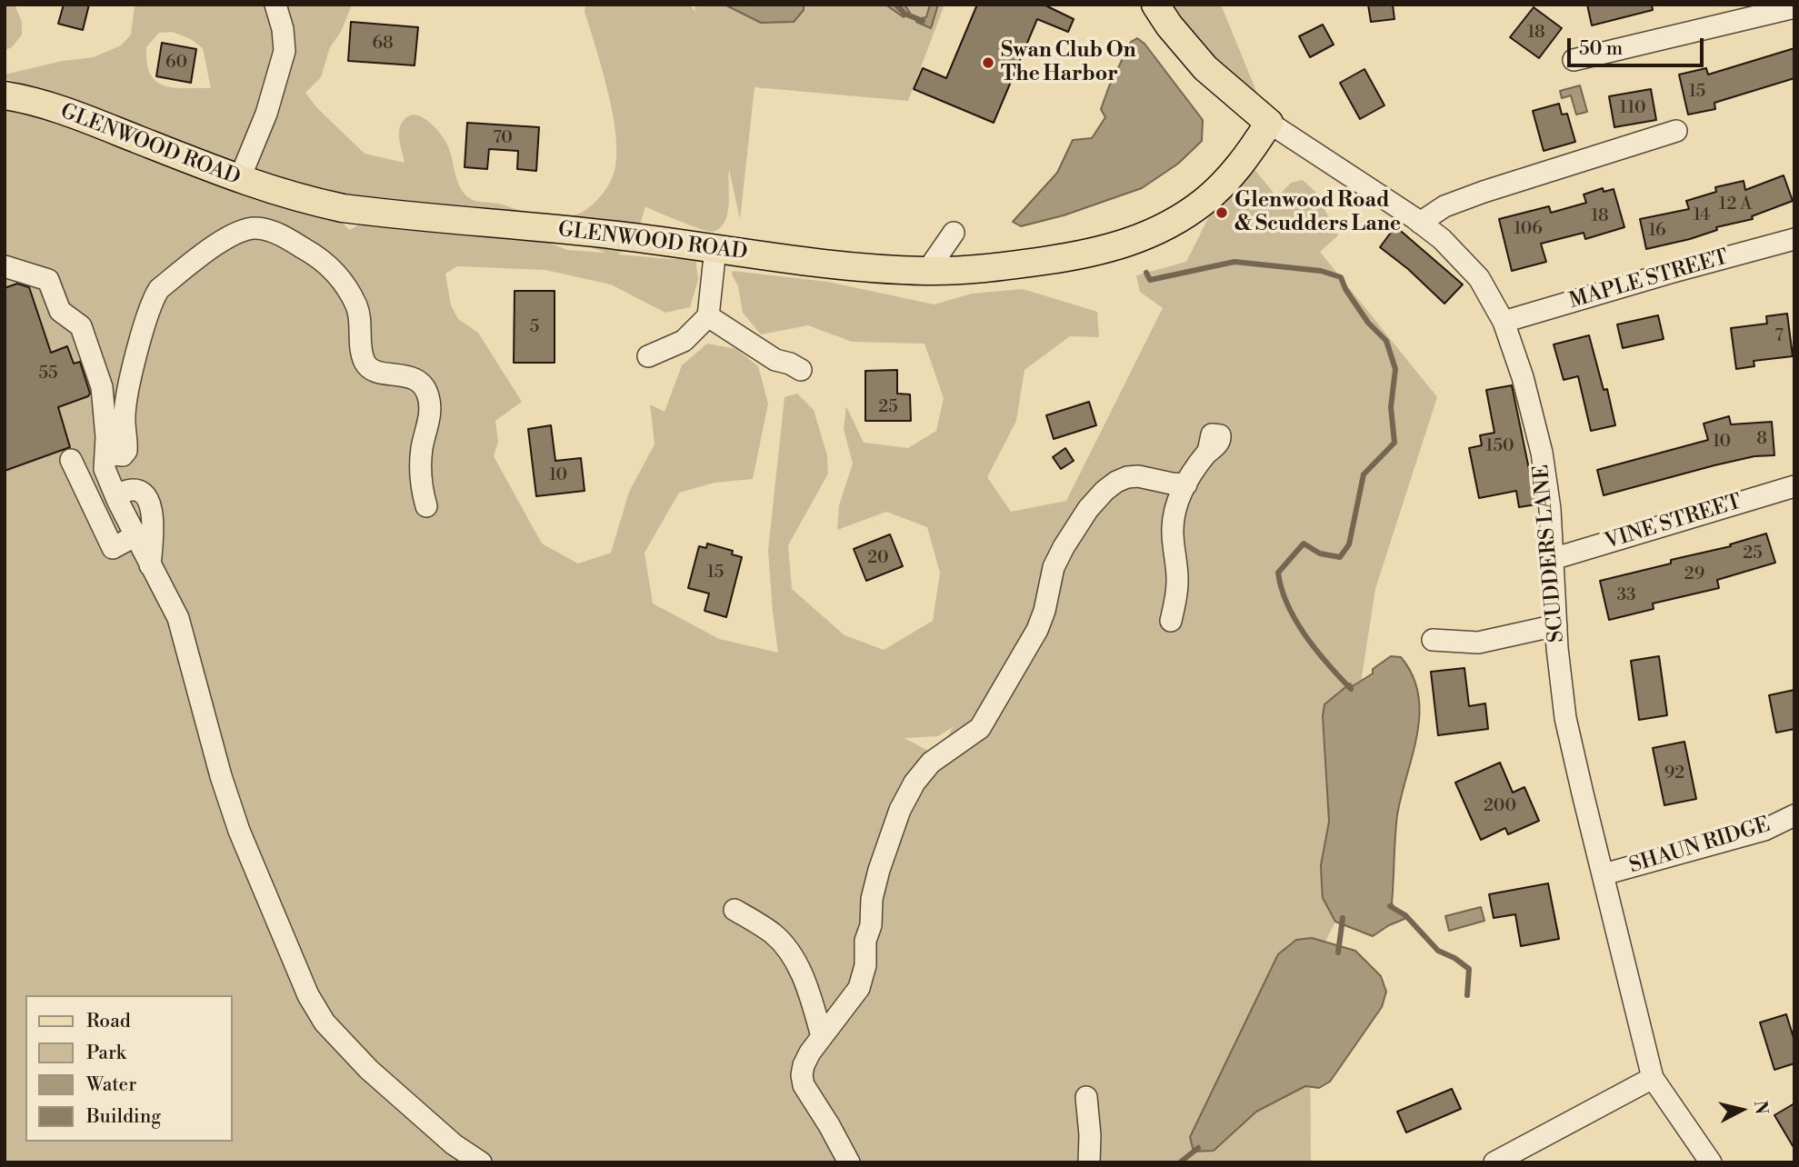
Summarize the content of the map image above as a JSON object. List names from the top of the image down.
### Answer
{
  "streets": {
    "main road": ["GLENWOOD ROAD", "SCUDDERS LANE"],
    "street": ["MAPLE STREET", "VINE STREET", "SHAUN RIDGE"]
  },
  "crossings": [
    ["GLENWOOD ROAD", "SCUDDERS LANE"],
    ["MAPLE STREET", "SCUDDERS LANE"],
    ["VINE STREET", "SCUDDERS LANE"],
    ["SCUDDERS LANE", "SHAUN RIDGE"]
  ],
  "places": ["Swan Club On The Harbor", "Glenwood Road & Scudders Lane"],
  "house_numbers": [
    "18",
    "68",
    "60",
    "15",
    "110",
    "70",
    "12 A",
    "14",
    "18",
    "106",
    "16",
    "5",
    "7",
    "55",
    "25",
    "8",
    "10",
    "150",
    "10",
    "25",
    "20",
    "15",
    "29",
    "33",
    "92",
    "200"
  ],
  "legend": [
    "Road",
    "Park",
    "Water",
    "Building"
  ],
  "scale_bar": "50 m",
  "north": "right"
}
